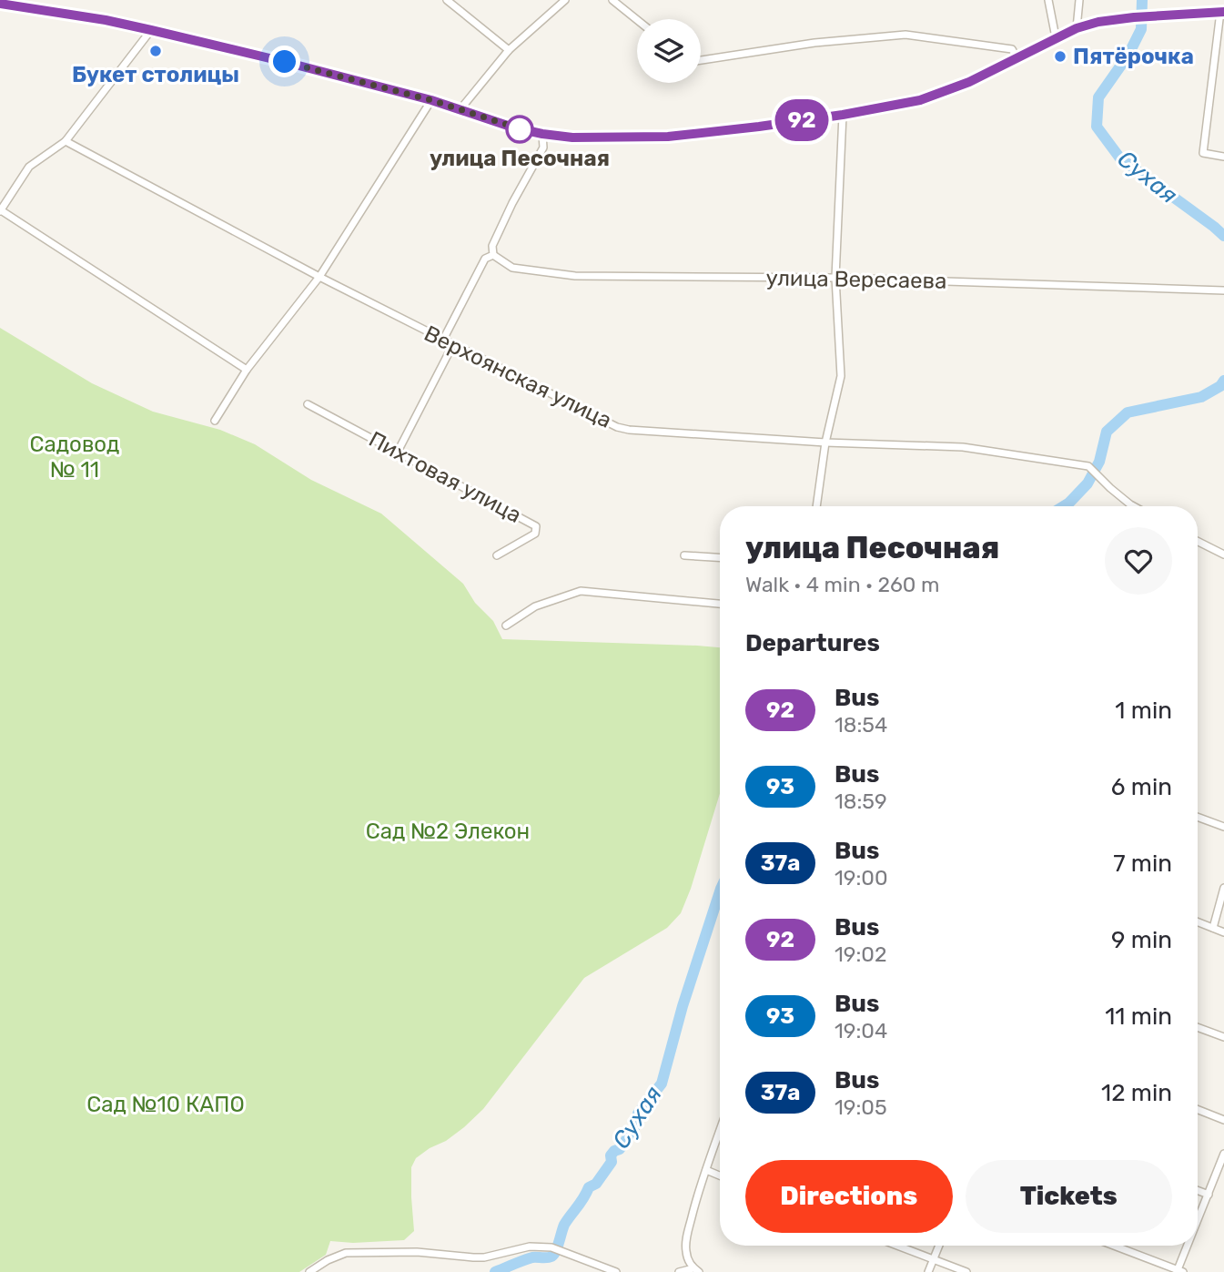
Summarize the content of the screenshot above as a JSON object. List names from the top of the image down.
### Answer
{
  "streets": {
    "street": ["улица Вересаева", "Верхоянская улица", "Пихтовая улица"]
  },
  "water": ["Сухая"],
  "parks": ["Садовод № 11", "Сад №2 Элекон", "Сад №10 КАПО"],
  "places": ["Букет столицы", "Пятёрочка", "улица Песочная"],
  "lines": ["bus line 92"],
  "page": {
    "on_map": "92",
    "heading": [
      ["улица Песочная", "Walk · 4 min · 260 m"],
      "Departures"
    ],
    "list": [
      {
        "mark": "92",
        "name": "Bus",
        "note": "18:54",
        "value": "1 min"
      },
      {
        "mark": "93",
        "name": "Bus",
        "note": "18:59",
        "value": "6 min"
      },
      {
        "mark": "37а",
        "name": "Bus",
        "note": "19:00",
        "value": "7 min"
      },
      {
        "mark": "92",
        "name": "Bus",
        "note": "19:02",
        "value": "9 min"
      },
      {
        "mark": "93",
        "name": "Bus",
        "note": "19:04",
        "value": "11 min"
      },
      {
        "mark": "37а",
        "name": "Bus",
        "note": "19:05",
        "value": "12 min"
      }
    ],
    "buttons": ["Directions", "Tickets"]
  }
}
